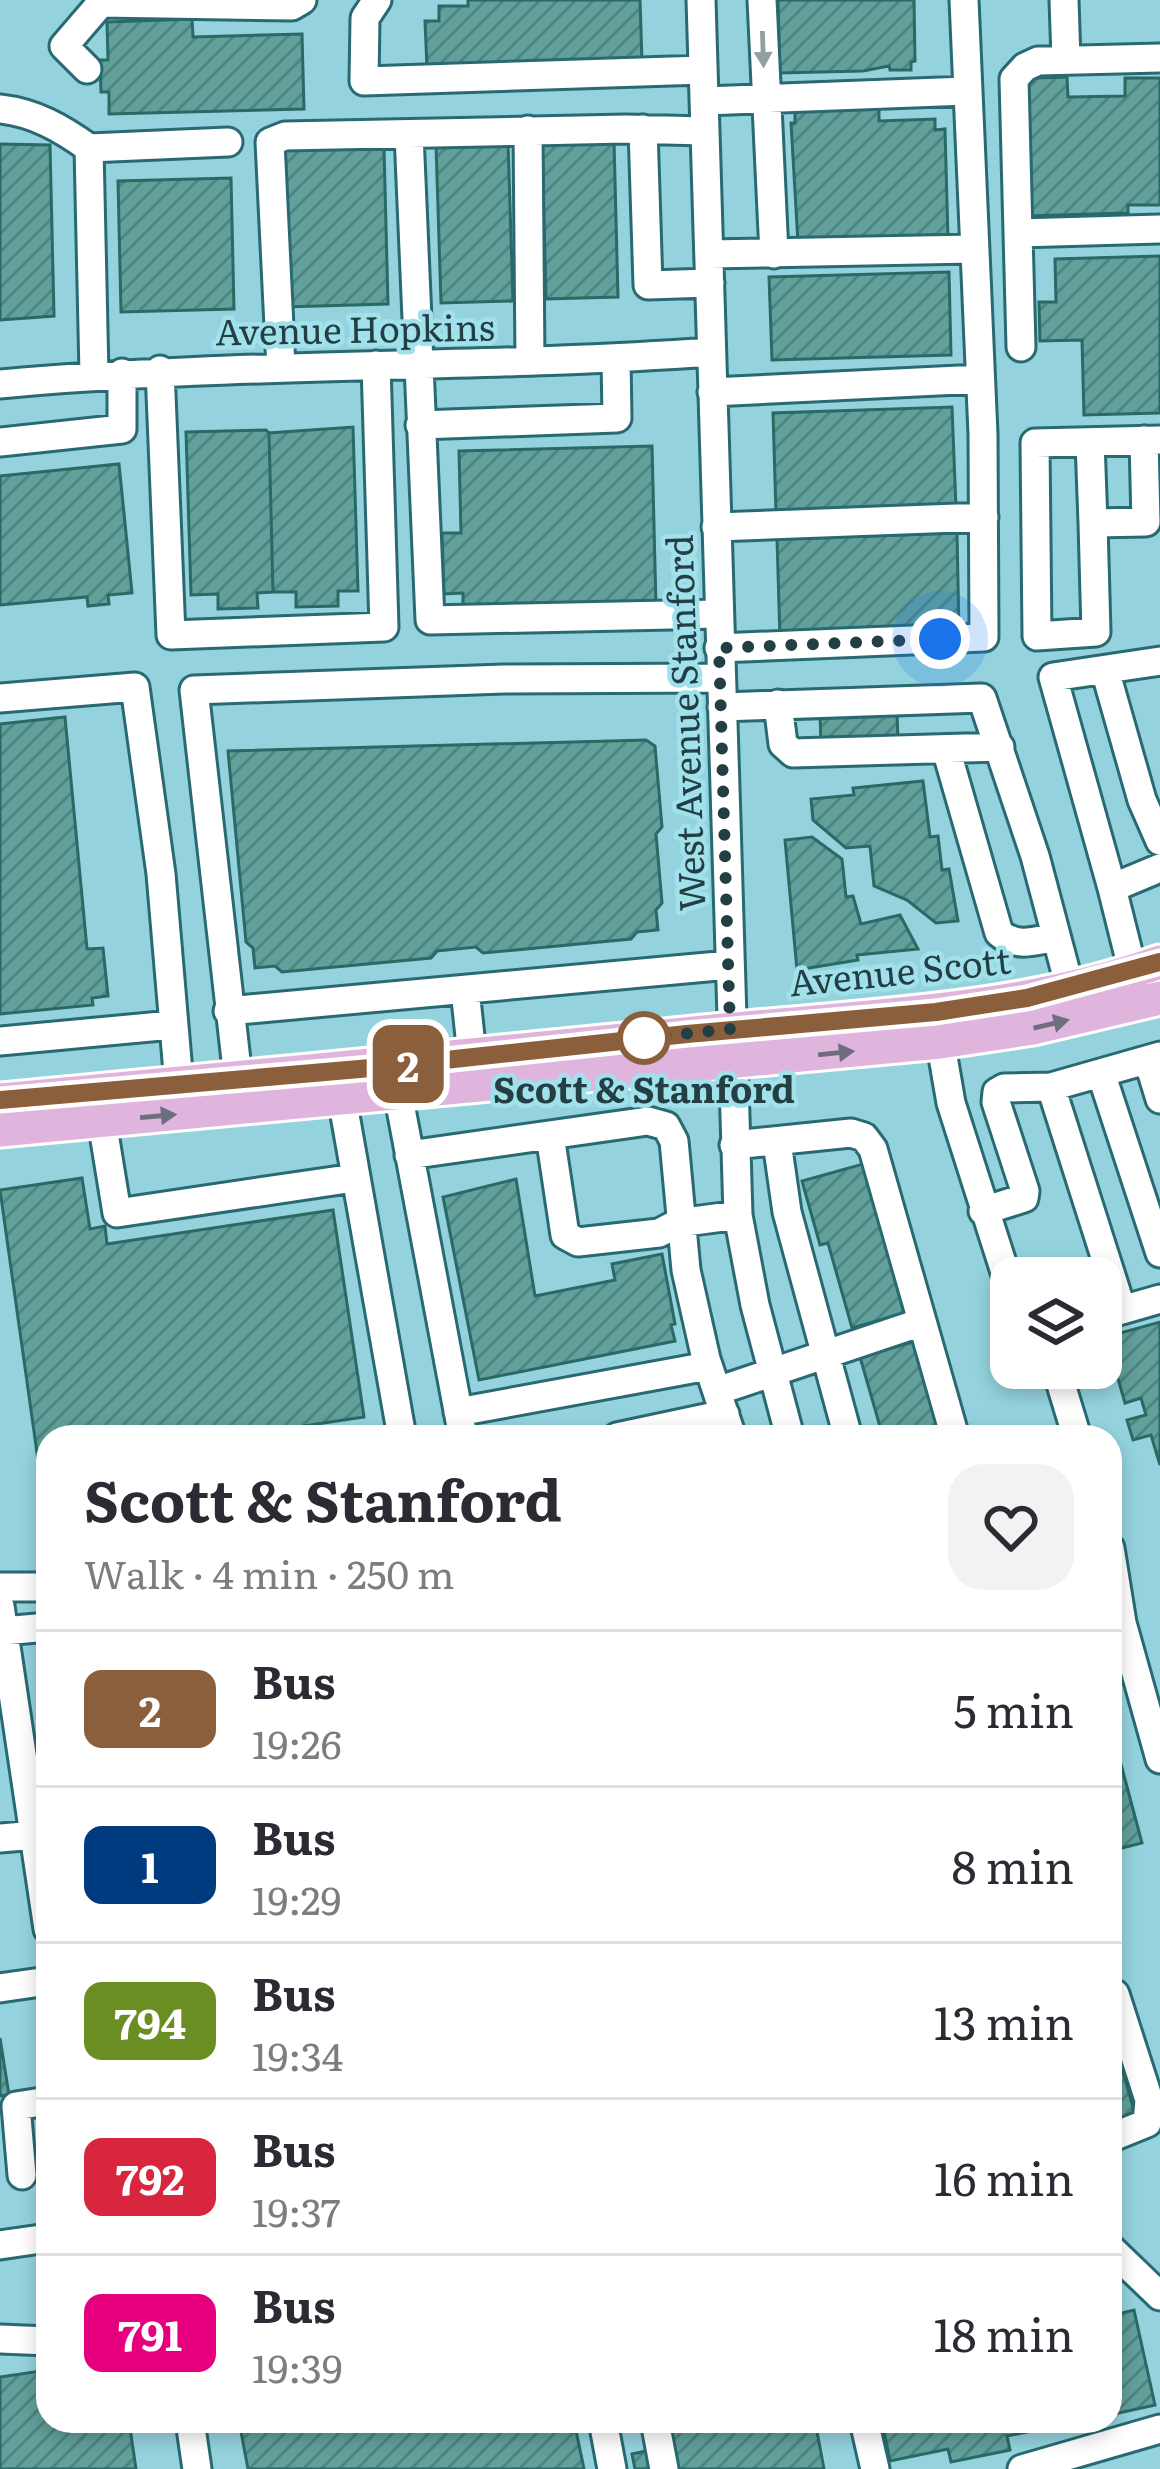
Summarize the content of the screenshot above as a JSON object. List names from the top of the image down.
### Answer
{
  "streets": {
    "main road": ["Avenue Scott"],
    "street": ["Avenue Hopkins", "West Avenue Stanford"]
  },
  "crossings": [
    ["Avenue Hopkins", "West Avenue Stanford"],
    ["West Avenue Stanford", "Avenue Scott"]
  ],
  "places": ["Scott & Stanford"],
  "lines": ["bus line 2"],
  "page": {
    "on_map": "2",
    "heading": ["Scott & Stanford", "Walk · 4 min · 250 m"],
    "list": [
      {
        "mark": "2",
        "name": "Bus",
        "note": "19:26",
        "value": "5 min"
      },
      {
        "mark": "1",
        "name": "Bus",
        "note": "19:29",
        "value": "8 min"
      },
      {
        "mark": "794",
        "name": "Bus",
        "note": "19:34",
        "value": "13 min"
      },
      {
        "mark": "792",
        "name": "Bus",
        "note": "19:37",
        "value": "16 min"
      },
      {
        "mark": "791",
        "name": "Bus",
        "note": "19:39",
        "value": "18 min"
      }
    ]
  }
}
